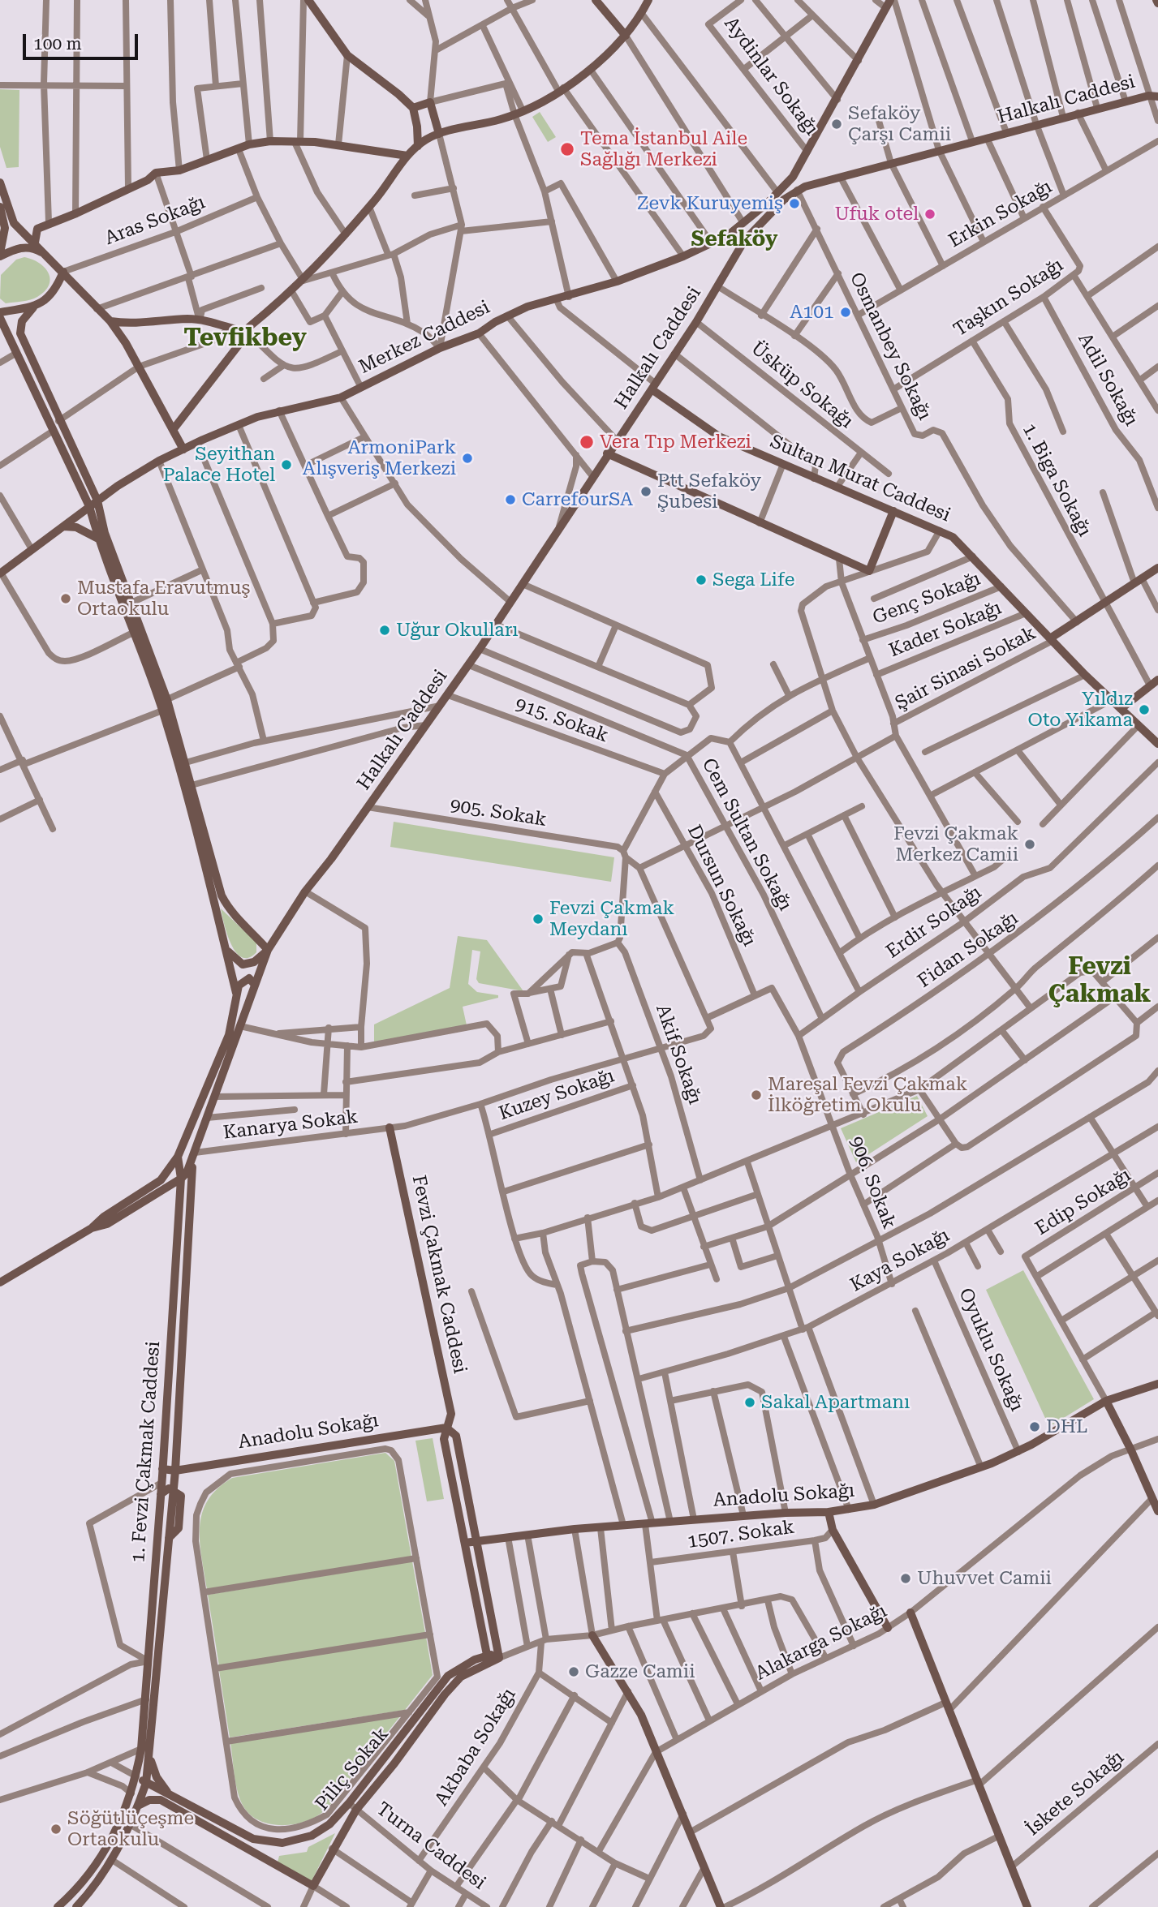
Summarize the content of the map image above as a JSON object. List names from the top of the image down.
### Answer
{
  "streets": {
    "main road": [
      "Halkalı Caddesi",
      "Merkez Caddesi",
      "Sultan Murat Caddesi",
      "Fevzi Çakmak Caddesi",
      "Anadolu Sokağı",
      "1. Fevzi Çakmak Caddesi",
      "Piliç Sokak"
    ],
    "street": [
      "Aydinlar Sokağı",
      "Erkin Sokağı",
      "Aras Sokağı",
      "Taşkın Sokağı",
      "Osmanbey Sokağı",
      "Adil Sokağı",
      "Üsküp Sokağı",
      "1. Biga Sokağı",
      "Genç Sokağı",
      "Kader Sokağı",
      "Şair Sinasi Sokak",
      "915. Sokak",
      "905. Sokak",
      "Cem Sultan Sokağı",
      "Dursun Sokağı",
      "Erdir Sokağı",
      "Fidan Sokağı",
      "Akif Sokağı",
      "Kuzey Sokağı",
      "Kanarya Sokak",
      "906. Sokak",
      "Edip Sokağı",
      "Kaya Sokağı",
      "Oyuklu Sokağı",
      "1507. Sokak",
      "Alakarga Sokağı",
      "Akbaba Sokağı",
      "İskete Sokağı",
      "Turna Caddesi"
    ]
  },
  "crossings": [
    ["Aydinlar Sokağı", "Merkez Caddesi"],
    ["Halkalı Caddesi", "Osmanbey Sokağı"],
    ["Halkalı Caddesi", "Üsküp Sokağı"],
    ["Halkalı Caddesi", "Sultan Murat Caddesi"],
    ["Halkalı Caddesi", "915. Sokak"],
    ["Halkalı Caddesi", "905. Sokak"],
    ["Halkalı Caddesi", "Cem Sultan Sokağı"],
    ["Halkalı Caddesi", "Kanarya Sokak"],
    ["Halkalı Caddesi", "1. Fevzi Çakmak Caddesi"],
    ["Erkin Sokağı", "Taşkın Sokağı"],
    ["Erkin Sokağı", "Osmanbey Sokağı"],
    ["Taşkın Sokağı", "Osmanbey Sokağı"],
    ["Taşkın Sokağı", "Adil Sokağı"],
    ["Taşkın Sokağı", "1. Biga Sokağı"],
    ["Sultan Murat Caddesi", "Genç Sokağı"],
    ["Sultan Murat Caddesi", "Kader Sokağı"],
    ["Sultan Murat Caddesi", "Şair Sinasi Sokak"],
    ["Cem Sultan Sokağı", "Erdir Sokağı"],
    ["Dursun Sokağı", "906. Sokak"],
    ["Erdir Sokağı", "906. Sokak"],
    ["Akif Sokağı", "Kanarya Sokak"],
    ["Kanarya Sokak", "Fevzi Çakmak Caddesi"],
    ["906. Sokak", "Kaya Sokağı"],
    ["Kaya Sokağı", "Oyuklu Sokağı"],
    ["Fevzi Çakmak Caddesi", "Anadolu Sokağı"],
    ["Oyuklu Sokağı", "Anadolu Sokağı"],
    ["Anadolu Sokağı", "1. Fevzi Çakmak Caddesi"],
    ["Anadolu Sokağı", "Akbaba Sokağı"],
    ["1. Fevzi Çakmak Caddesi", "Piliç Sokak"],
    ["Akbaba Sokağı", "Turna Caddesi"],
    ["Piliç Sokak", "Turna Caddesi"]
  ],
  "districts": ["Sefaköy", "Tevfikbey", "Fevzi Çakmak"],
  "places": [
    "Sefaköy Çarşı Camii",
    "Tema İstanbul Aile Sağlığı Merkezi",
    "Zevk Kuruyemiş",
    "Ufuk otel",
    "A101",
    "Vera Tıp Merkezi",
    "ArmoniPark Alışveriş Merkezi",
    "Seyithan Palace Hotel",
    "Ptt Sefaköy Şubesi",
    "CarrefourSA",
    "Sega Life",
    "Mustafa Eravutmuş Ortaokulu",
    "Uğur Okulları",
    "Yıldız Oto Yıkama",
    "Fevzi Çakmak Merkez Camii",
    "Fevzi Çakmak Meydanı",
    "Mareşal Fevzi Çakmak İlköğretim Okulu",
    "Sakal Apartmanı",
    "DHL",
    "Uhuvvet Camii",
    "Gazze Camii",
    "Söğütlüçeşme Ortaokulu"
  ],
  "scale_bar": "100 m"
}
